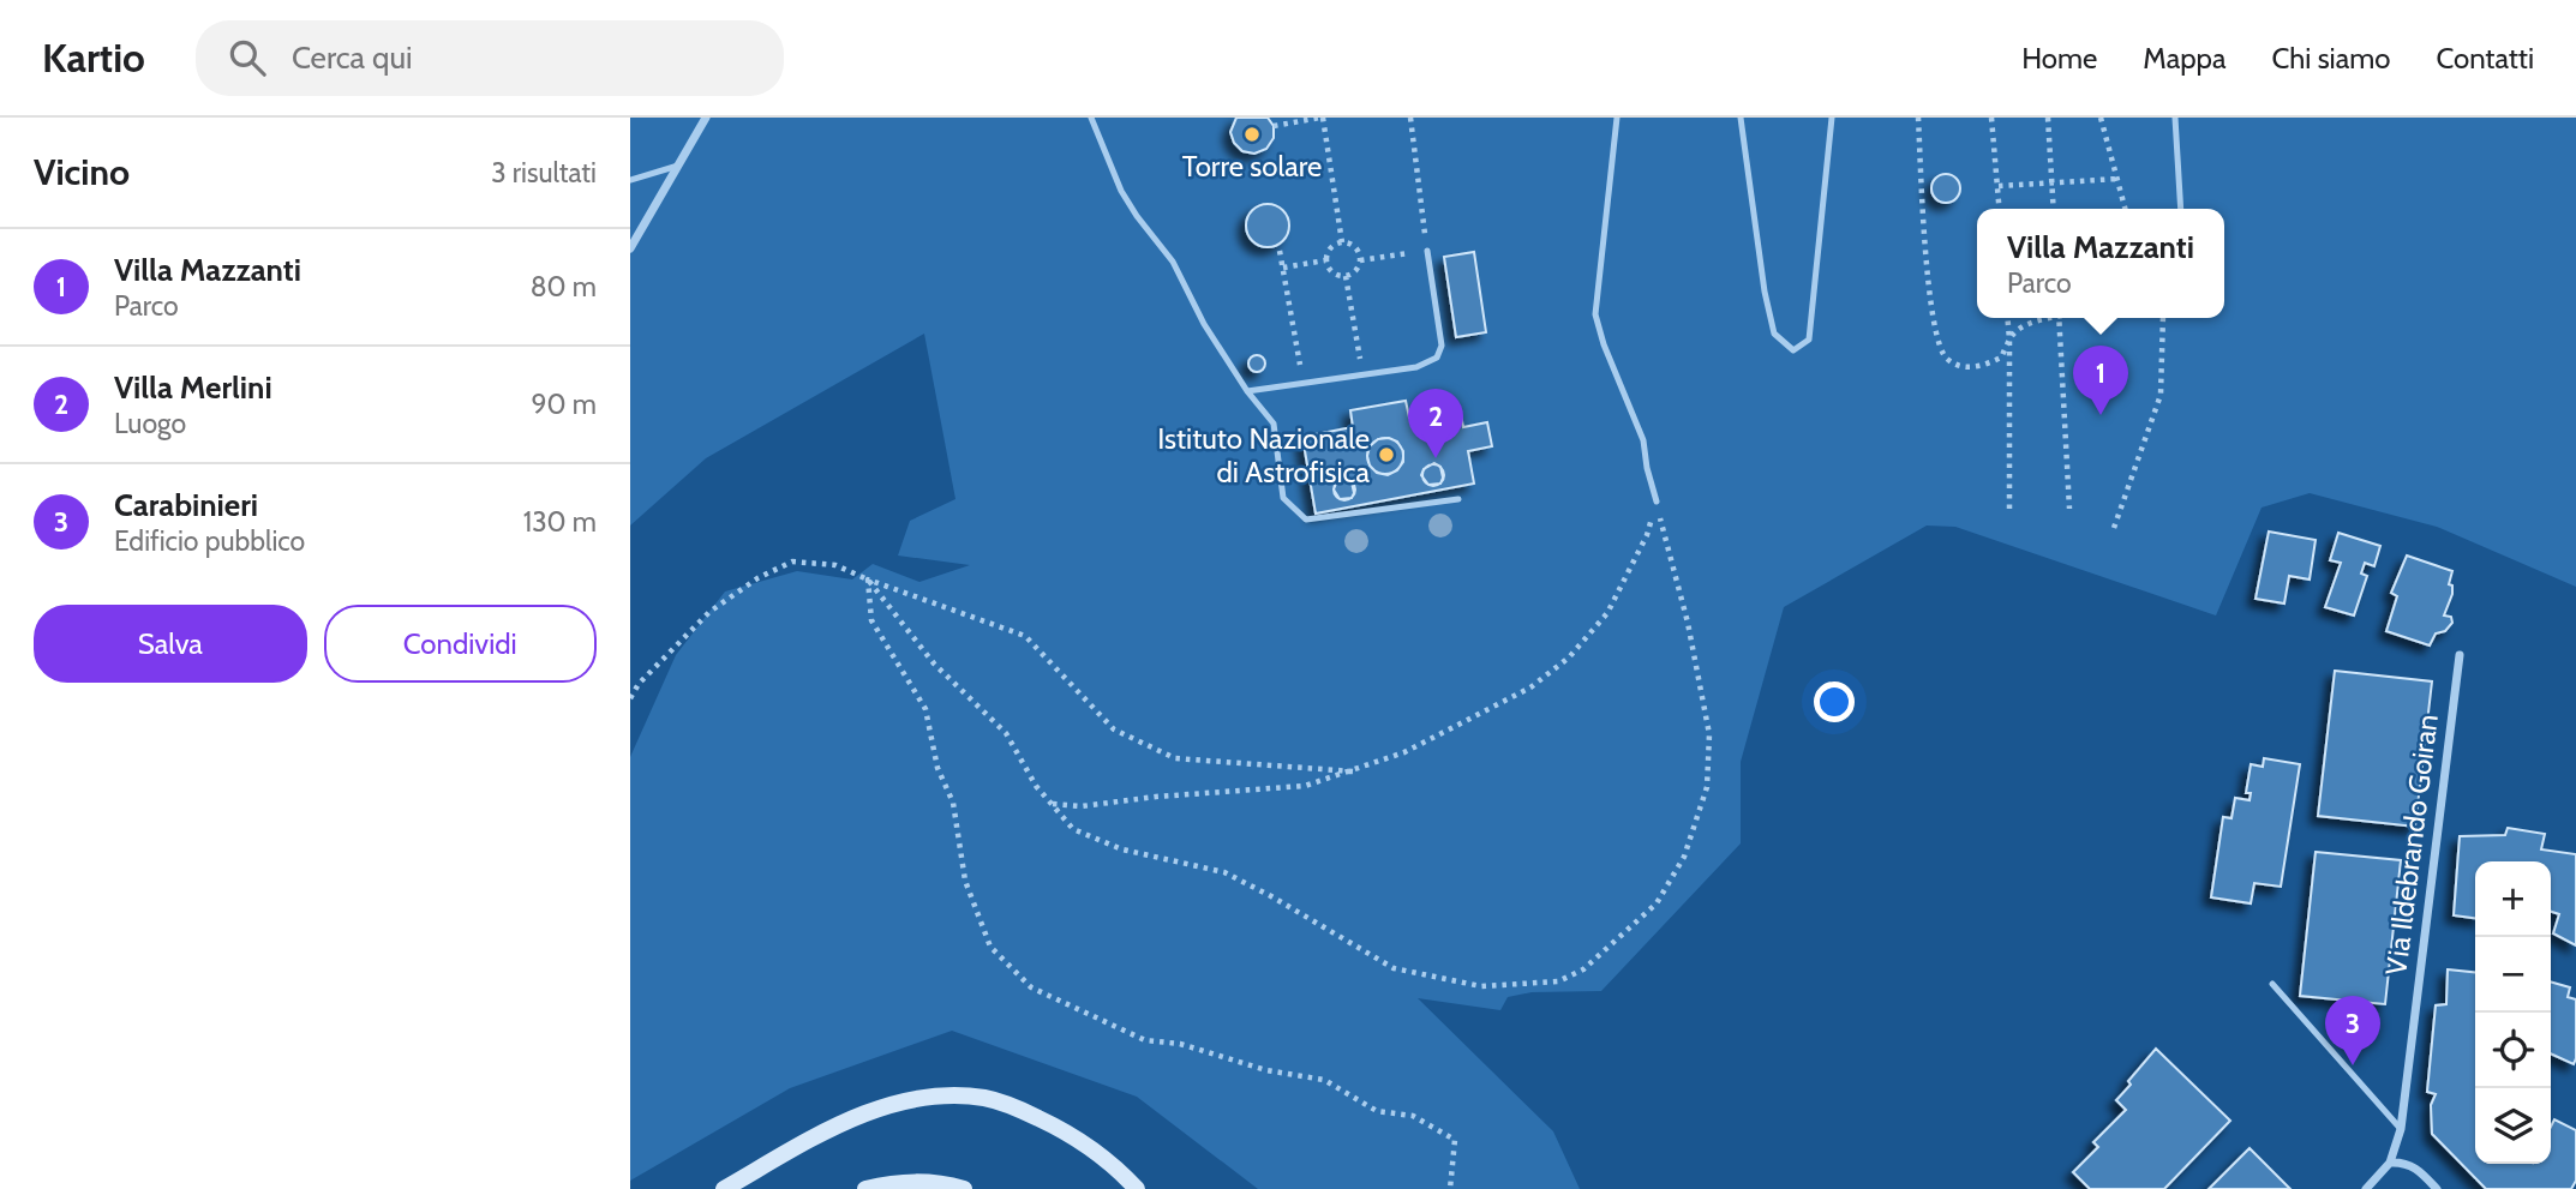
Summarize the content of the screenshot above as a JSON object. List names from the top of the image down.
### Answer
{
  "streets": {
    "street": ["Via Ildebrando Goiran"]
  },
  "places": ["Torre solare", "Istituto Nazionale di Astrofisica"],
  "page": {
    "header": "Kartio",
    "search": "Cerca qui",
    "nav": [
      "Home",
      "Mappa",
      "Chi siamo",
      "Contatti"
    ],
    "heading": ["Vicino", "3 risultati"],
    "popup": ["Villa Mazzanti", "Parco"],
    "list": [
      {
        "mark": "1",
        "name": "Villa Mazzanti",
        "note": "Parco",
        "value": "80 m"
      },
      {
        "mark": "2",
        "name": "Villa Merlini",
        "note": "Luogo",
        "value": "90 m"
      },
      {
        "mark": "3",
        "name": "Carabinieri",
        "note": "Edificio pubblico",
        "value": "130 m"
      }
    ],
    "pins": ["1", "2", "3"],
    "buttons": ["Salva", "Condividi"],
    "map_buttons": ["+", "−"]
  }
}
